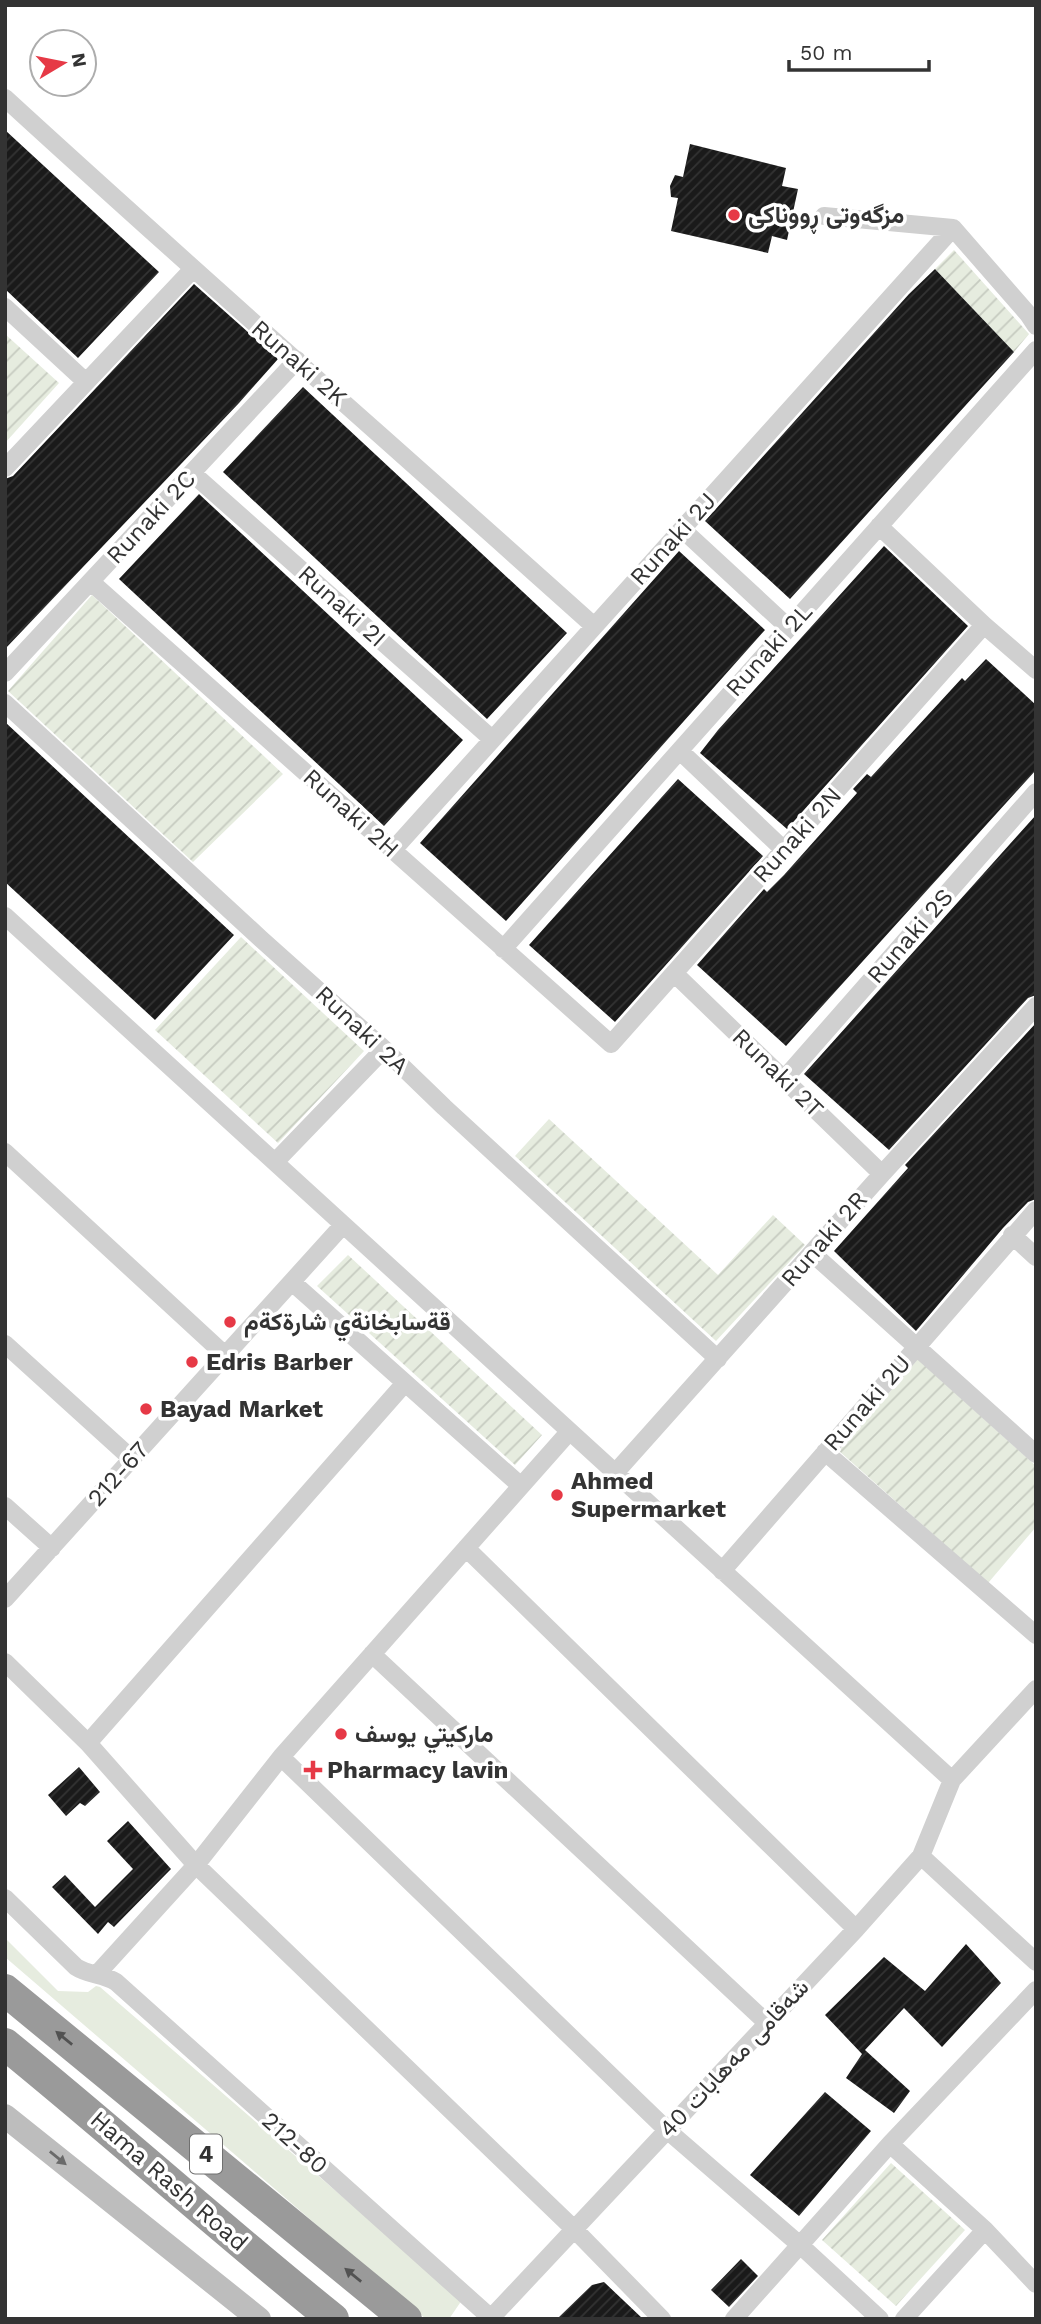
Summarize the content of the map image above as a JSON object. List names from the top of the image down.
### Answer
{
  "streets": {
    "highway": ["4", "Hama Rash Road"],
    "street": [
      "Runaki 2K",
      "Runaki 2C",
      "Runaki 2J",
      "Runaki 2I",
      "Runaki 2L",
      "Runaki 2H",
      "Runaki 2N",
      "Runaki 2S",
      "Runaki 2A",
      "Runaki 2T",
      "Runaki 2R",
      "Runaki 2U",
      "212-67",
      "شەقامی مەهابات 40",
      "212-80"
    ]
  },
  "crossings": [
    ["Runaki 2K", "Runaki 2C"],
    ["Runaki 2K", "Runaki 2J"],
    ["Runaki 2C", "Runaki 2I"],
    ["Runaki 2C", "Runaki 2H"],
    ["Runaki 2J", "Runaki 2I"],
    ["Runaki 2J", "Runaki 2H"],
    ["Runaki 2L", "Runaki 2H"],
    ["Runaki 2H", "Runaki 2N"],
    ["Runaki 2N", "Runaki 2T"],
    ["Runaki 2S", "Runaki 2T"],
    ["Runaki 2A", "Runaki 2R"],
    ["Runaki 2T", "Runaki 2R"],
    ["شەقامی مەهابات 40", "212-80"]
  ],
  "places": {
    "other": [
      "مزگەوتی ڕووناکی",
      "قةسابخانةي شارةكةم",
      "Edris Barber",
      "Bayad Market",
      "Ahmed Supermarket",
      "ماركيتي يوسف"
    ],
    "health": ["Pharmacy lavin"]
  },
  "scale_bar": "50 m",
  "north": "right"
}
